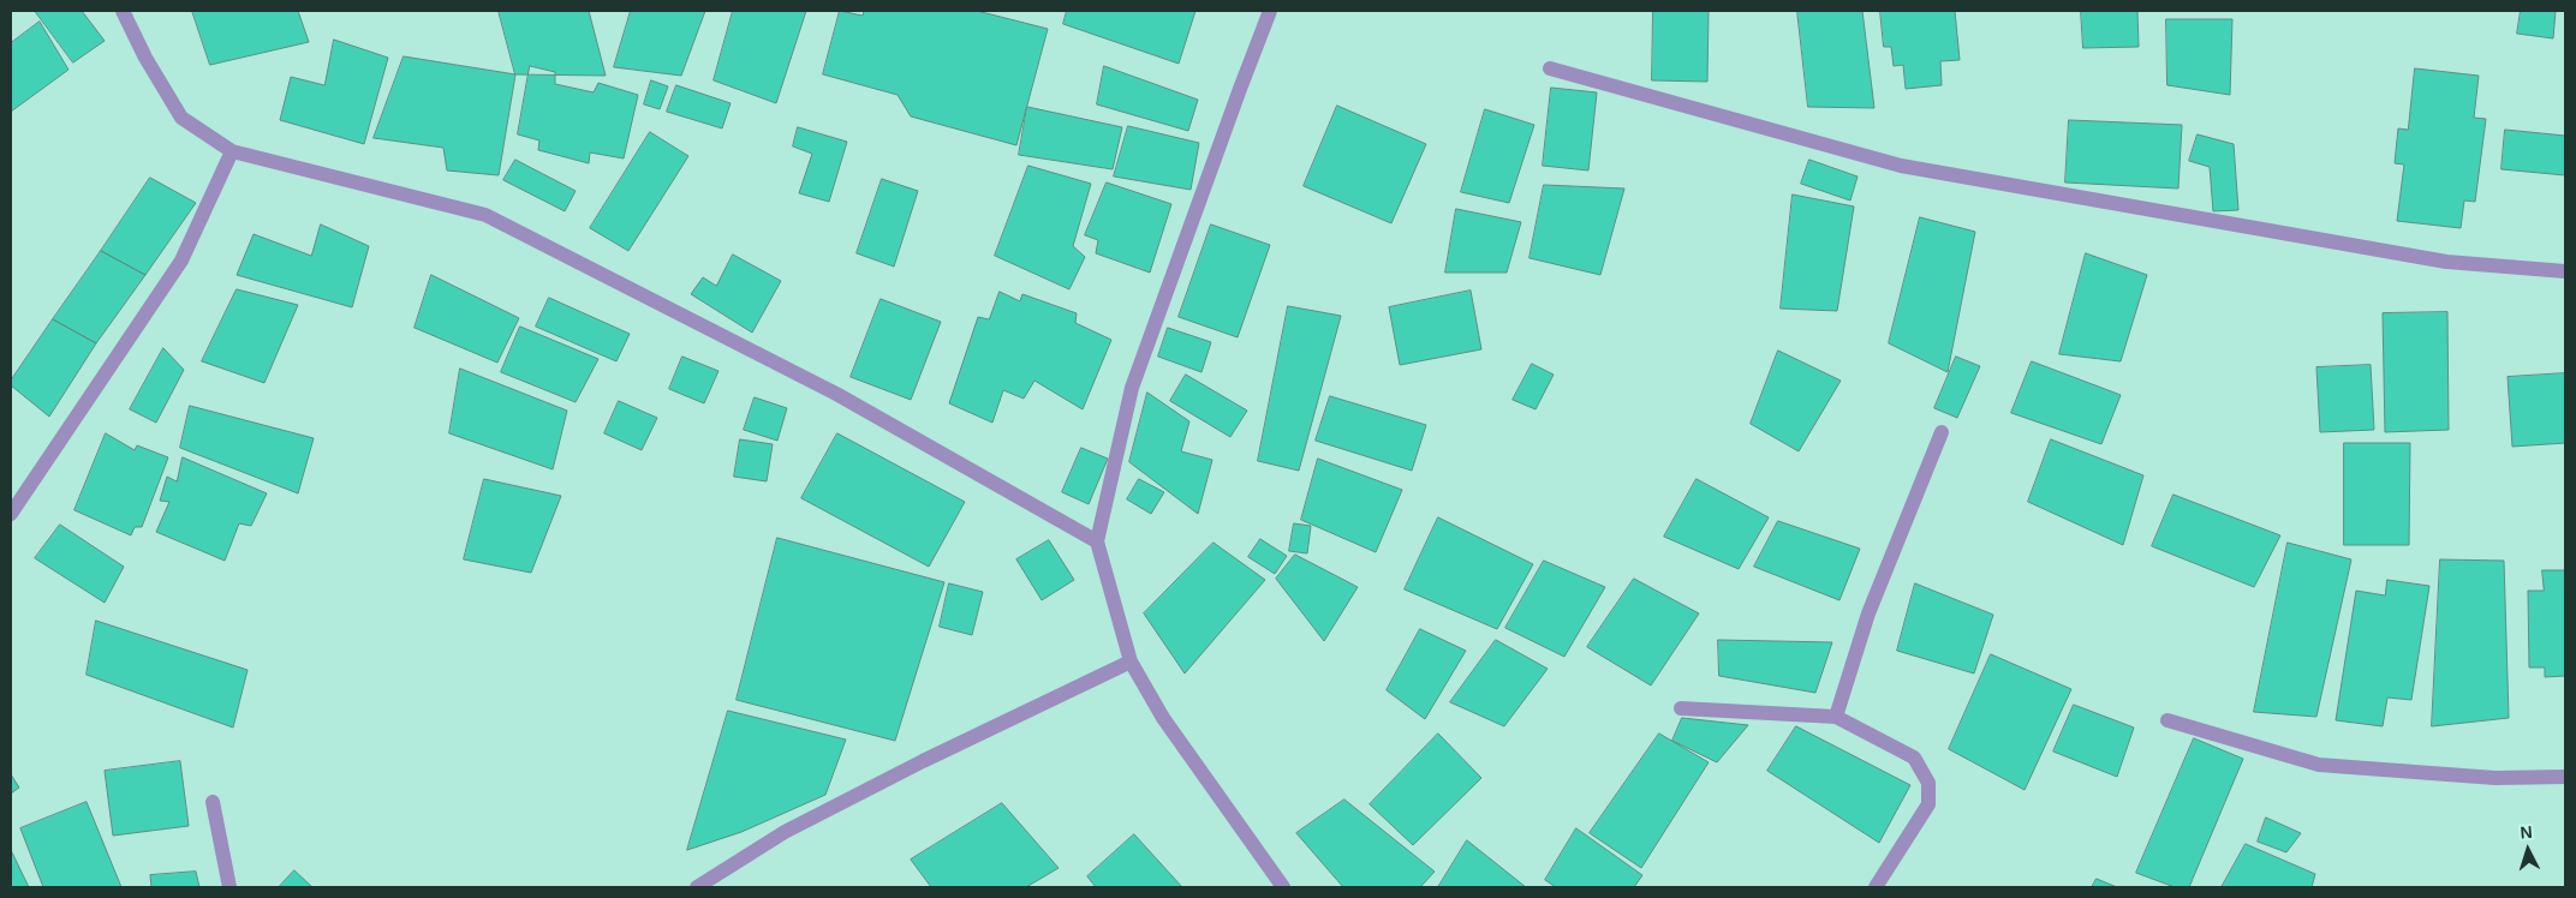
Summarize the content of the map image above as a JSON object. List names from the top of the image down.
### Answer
{
  "north": "top"
}
